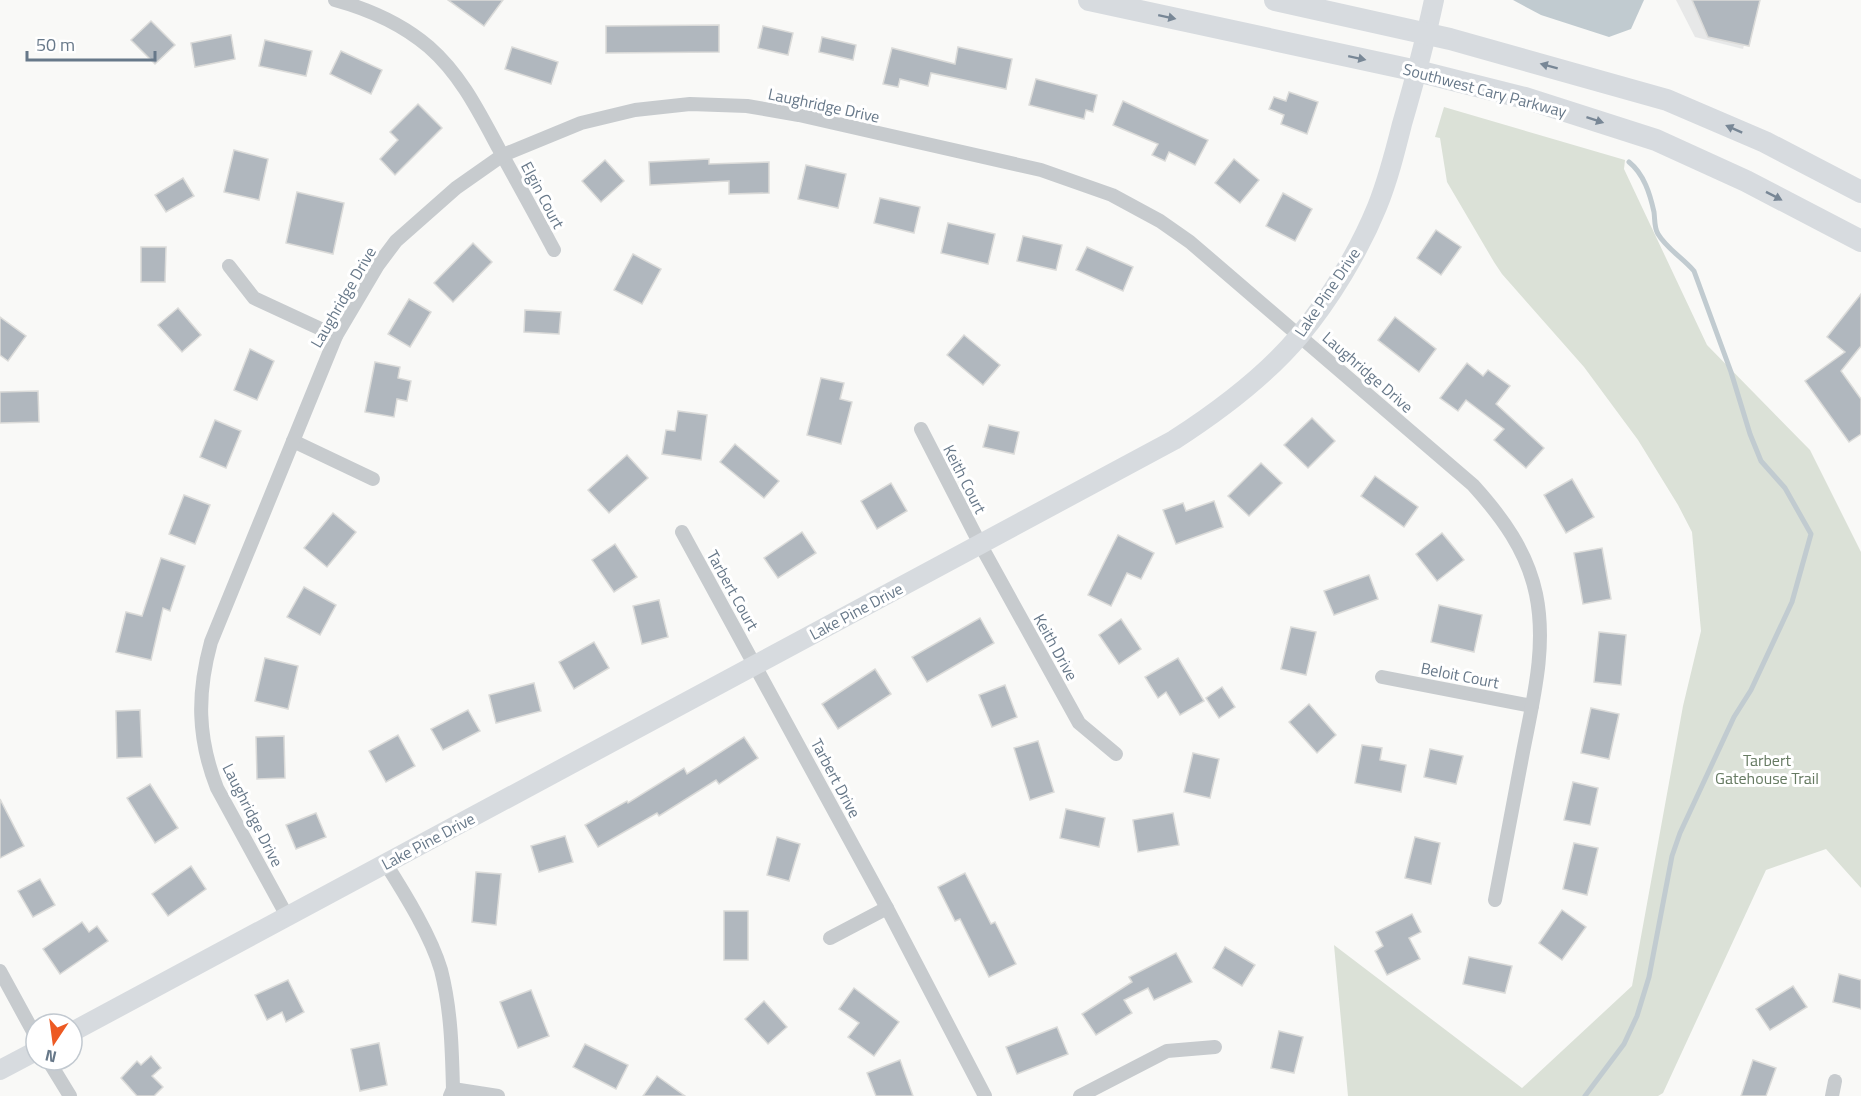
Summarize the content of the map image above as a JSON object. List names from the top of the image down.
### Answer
{
  "streets": {
    "main road": ["Southwest Cary Parkway"],
    "street": [
      "Laughridge Drive",
      "Elgin Court",
      "Lake Pine Drive",
      "Keith Court",
      "Tarbert Court",
      "Keith Drive",
      "Beloit Court",
      "Tarbert Drive"
    ]
  },
  "crossings": [
    ["Southwest Cary Parkway", "Lake Pine Drive"],
    ["Laughridge Drive", "Elgin Court"],
    ["Laughridge Drive", "Lake Pine Drive"],
    ["Laughridge Drive", "Beloit Court"],
    ["Lake Pine Drive", "Keith Court"],
    ["Lake Pine Drive", "Tarbert Court"],
    ["Lake Pine Drive", "Keith Drive"],
    ["Lake Pine Drive", "Tarbert Drive"],
    ["Keith Court", "Keith Drive"],
    ["Tarbert Court", "Tarbert Drive"]
  ],
  "parks": ["Tarbert Gatehouse Trail"],
  "scale_bar": "50 m",
  "north": "bottom"
}
